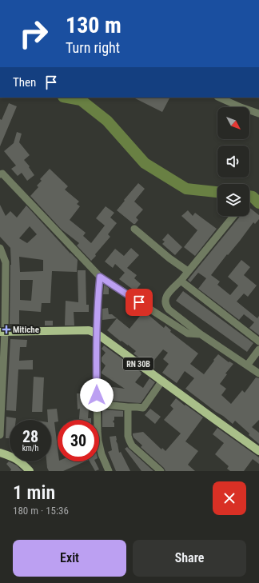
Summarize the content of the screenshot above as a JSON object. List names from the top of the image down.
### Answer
{
  "streets": {
    "main road": ["RN 30B"]
  },
  "places": {
    "health": ["Mitiche"]
  },
  "north": "bottom right",
  "page": {
    "turn": ["130 m", "Turn right"],
    "then": "Then",
    "speed": "28 km/h",
    "limit": "30",
    "heading": ["1 min", "180 m · 15:36"],
    "buttons": ["Exit", "Share"]
  }
}
